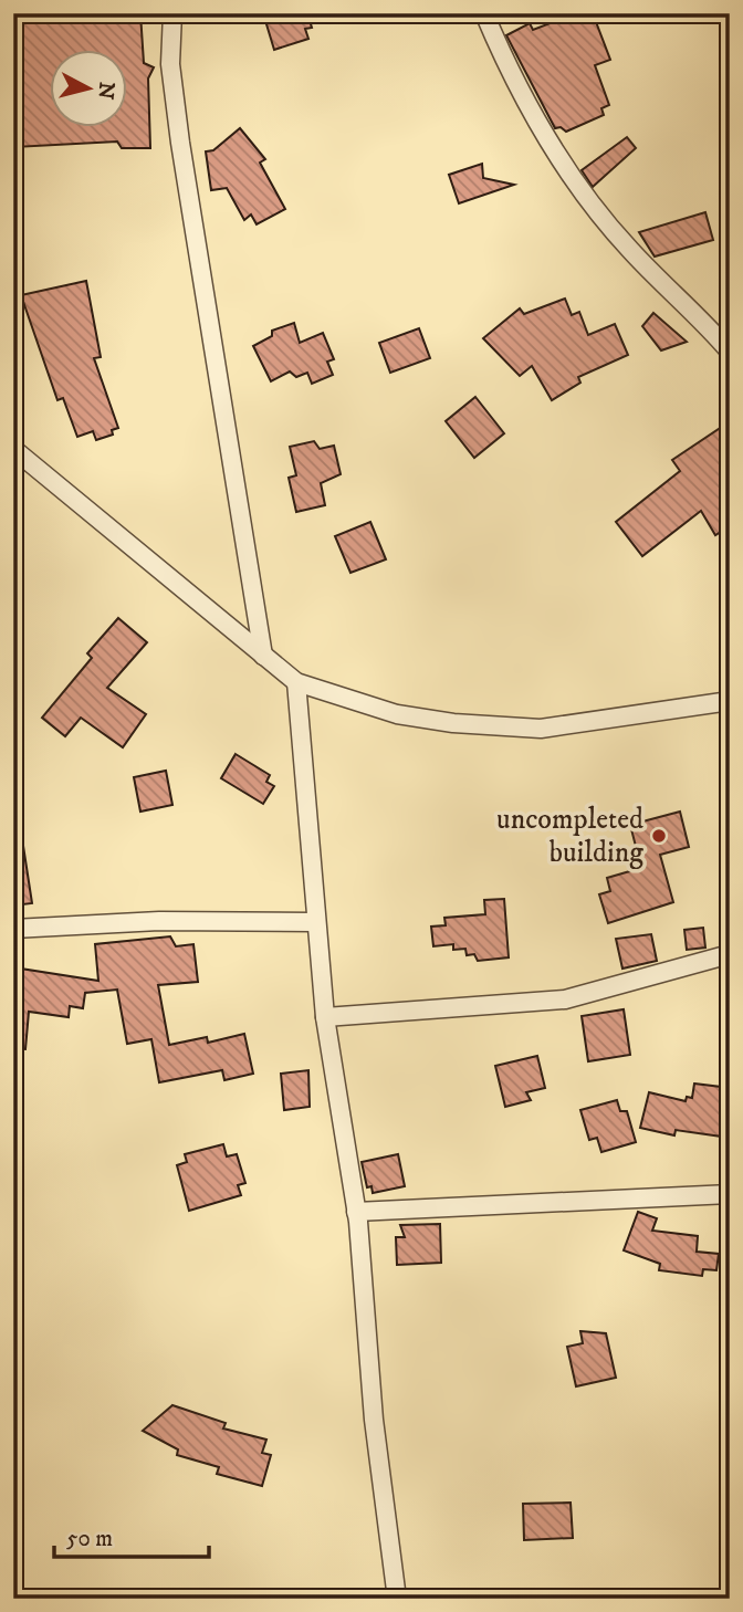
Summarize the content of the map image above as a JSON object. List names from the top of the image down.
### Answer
{
  "places": ["uncompleted building"],
  "scale_bar": "50 m",
  "north": "right"
}
